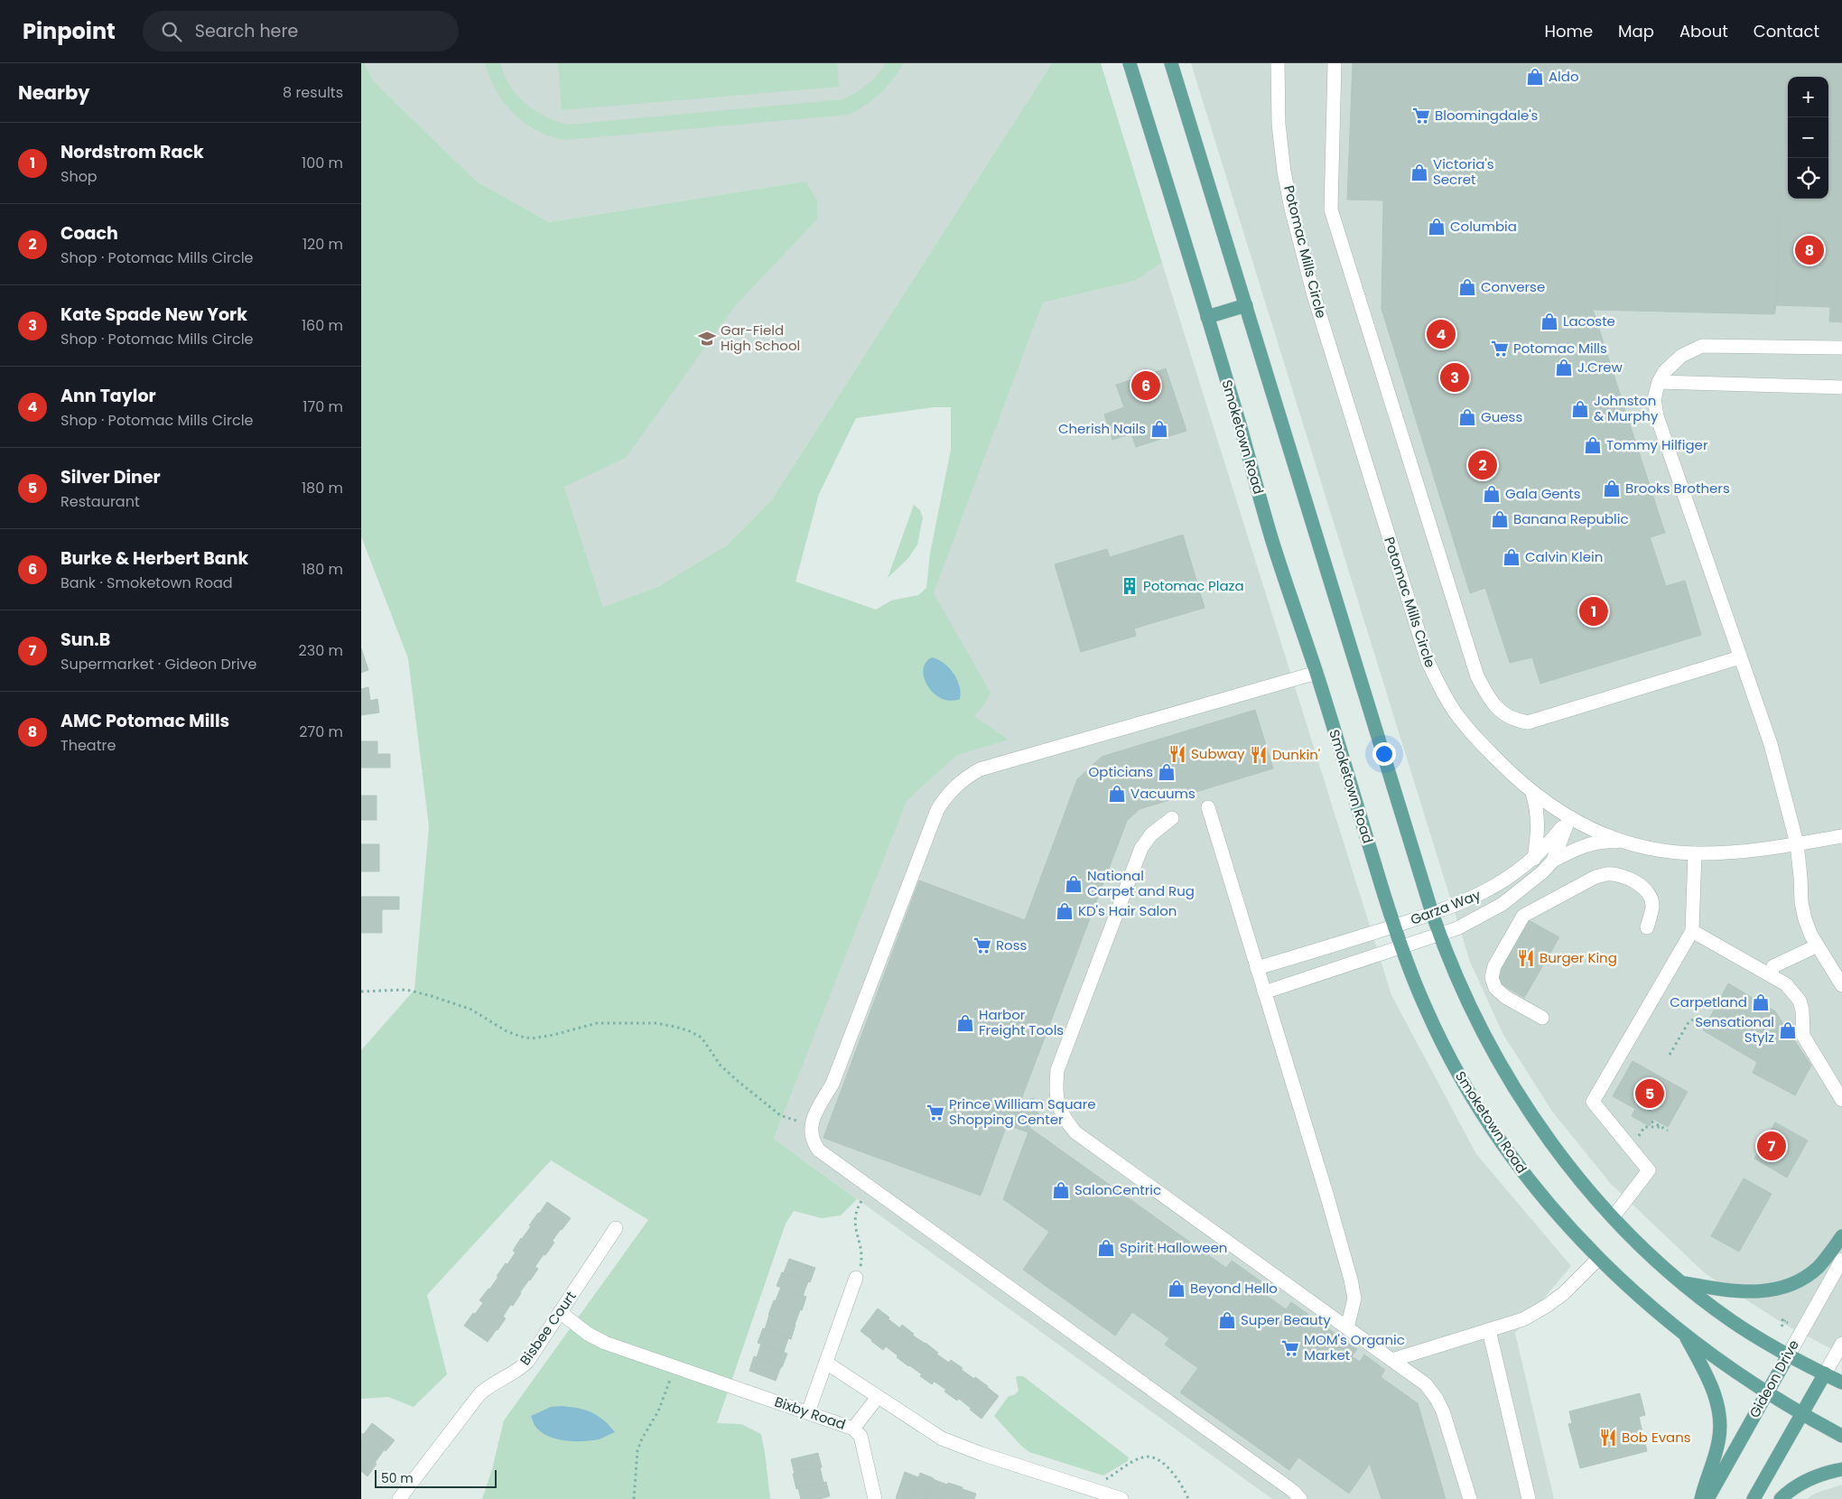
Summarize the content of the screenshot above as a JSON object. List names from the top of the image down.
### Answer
{
  "streets": {
    "main road": ["Smoketown Road", "Gideon Drive"],
    "street": [
      "Potomac Mills Circle",
      "Garza Way",
      "Bisbee Court",
      "Bixby Road"
    ]
  },
  "crossings": [
    ["Potomac Mills Circle", "Garza Way"],
    ["Smoketown Road", "Garza Way"],
    ["Smoketown Road", "Gideon Drive"],
    ["Bisbee Court", "Bixby Road"]
  ],
  "places": {
    "shop": [
      "Aldo",
      "Victoria's Secret",
      "Columbia",
      "Converse",
      "Lacoste",
      "J.Crew",
      "Johnston & Murphy",
      "Guess",
      "Cherish Nails",
      "Tommy Hilfiger",
      "Brooks Brothers",
      "Gala Gents",
      "Banana Republic",
      "Calvin Klein",
      "Opticians",
      "Vacuums",
      "National Carpet and Rug",
      "KD's Hair Salon",
      "Carpetland",
      "Harbor Freight Tools",
      "Sensational Stylz",
      "SalonCentric",
      "Spirit Halloween",
      "Beyond Hello",
      "Super Beauty"
    ],
    "supermarket": [
      "Bloomingdale's",
      "Potomac Mills",
      "Ross",
      "Prince William Square Shopping Center",
      "MOM's Organic Market"
    ],
    "school or university": ["Gar-Field High School"],
    "building": ["Potomac Plaza"],
    "restaurant": [
      "Subway",
      "Dunkin'",
      "Burger King",
      "Bob Evans"
    ]
  },
  "scale_bar": "50 m",
  "page": {
    "header": "Pinpoint",
    "search": "Search here",
    "nav": [
      "Home",
      "Map",
      "About",
      "Contact"
    ],
    "heading": ["Nearby", "8 results"],
    "map_buttons": ["+", "−"],
    "list": [
      {
        "mark": "1",
        "name": "Nordstrom Rack",
        "note": "Shop",
        "value": "100 m"
      },
      {
        "mark": "2",
        "name": "Coach",
        "note": "Shop · Potomac Mills Circle",
        "value": "120 m"
      },
      {
        "mark": "3",
        "name": "Kate Spade New York",
        "note": "Shop · Potomac Mills Circle",
        "value": "160 m"
      },
      {
        "mark": "4",
        "name": "Ann Taylor",
        "note": "Shop · Potomac Mills Circle",
        "value": "170 m"
      },
      {
        "mark": "5",
        "name": "Silver Diner",
        "note": "Restaurant",
        "value": "180 m"
      },
      {
        "mark": "6",
        "name": "Burke & Herbert Bank",
        "note": "Bank · Smoketown Road",
        "value": "180 m"
      },
      {
        "mark": "7",
        "name": "Sun.B",
        "note": "Supermarket · Gideon Drive",
        "value": "230 m"
      },
      {
        "mark": "8",
        "name": "AMC Potomac Mills",
        "note": "Theatre",
        "value": "270 m"
      }
    ],
    "pins": [
      "8",
      "4",
      "3",
      "6",
      "2",
      "1",
      "5",
      "7"
    ],
    "scale": "50 m"
  }
}
